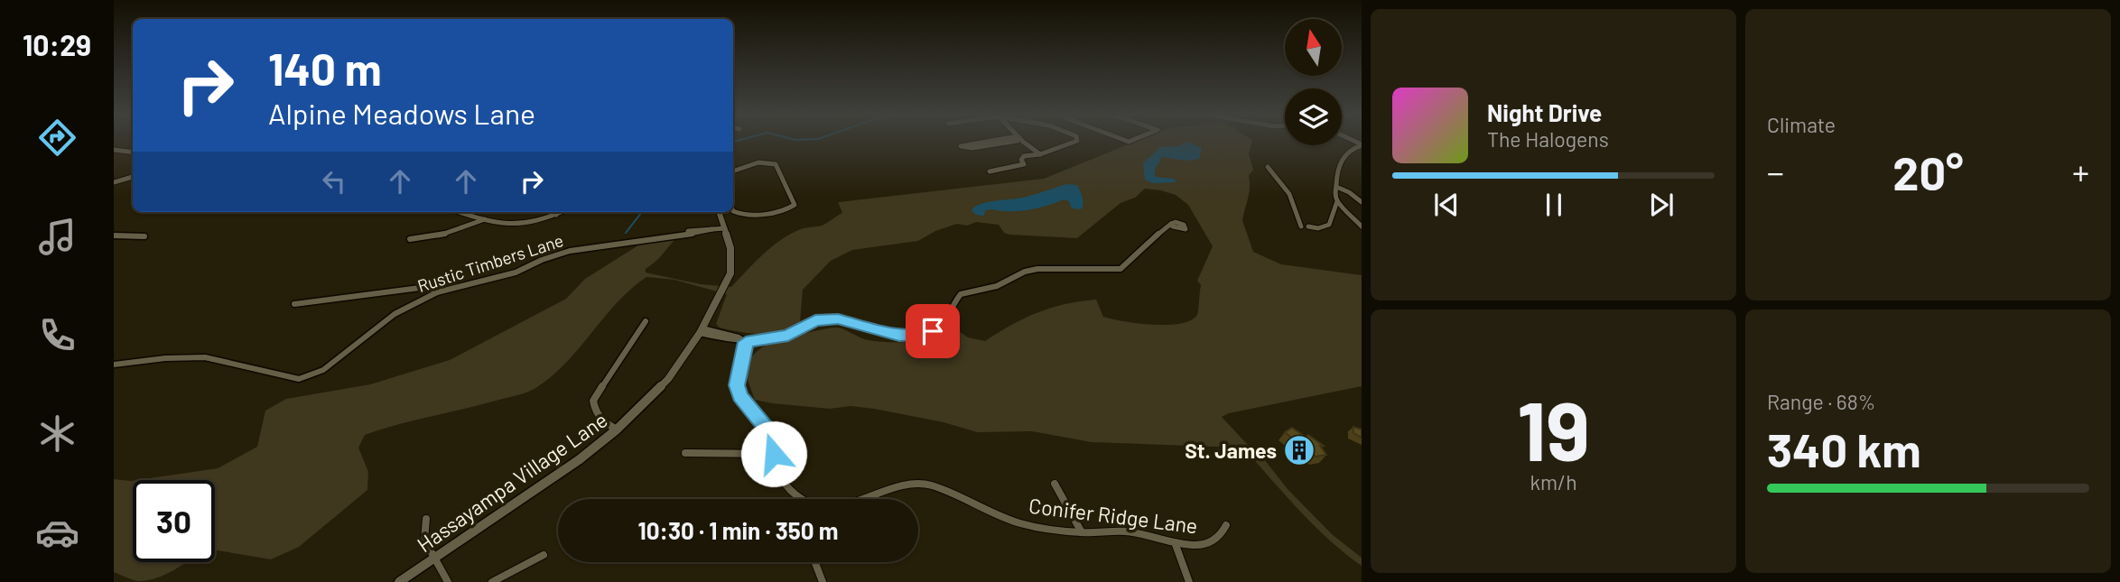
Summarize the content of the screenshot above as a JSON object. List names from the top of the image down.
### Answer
{
  "streets": {
    "street": ["Rustic Timbers Lane", "Hassayampa Village Lane", "Conifer Ridge Lane"]
  },
  "crossings": [
    ["Rustic Timbers Lane", "Hassayampa Village Lane"]
  ],
  "places": {
    "building": ["St. James"]
  },
  "north": "top",
  "page": {
    "tabs": "10:29",
    "tile": [
      "Climate",
      ["19", "km/h"],
      ["Range · 68%", "340 km"]
    ],
    "turn": ["140 m", "Alpine Meadows Lane"],
    "song": ["Night Drive", "The Halogens"],
    "heat": ["−", "20°", "+"],
    "limit": "30",
    "trip": "10:30 · 1 min · 350 m"
  }
}
